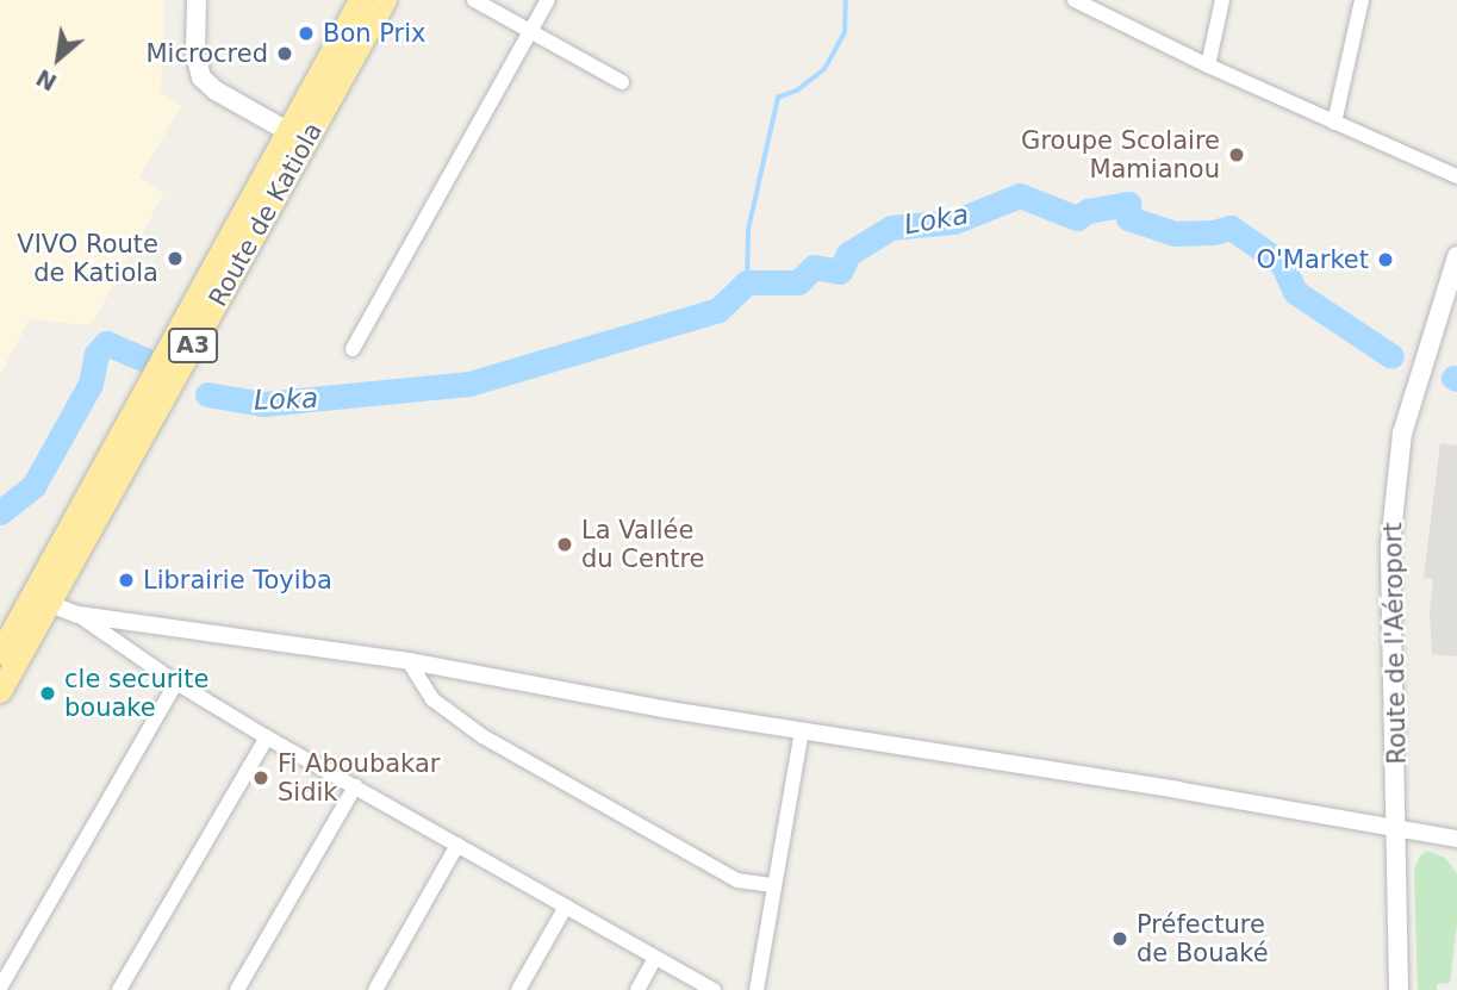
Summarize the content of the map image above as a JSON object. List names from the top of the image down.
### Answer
{
  "streets": {
    "highway": ["Route de Katiola", "A3"],
    "main road": ["Route de l'Aéroport"]
  },
  "water": ["Loka"],
  "places": [
    "Bon Prix",
    "Microcred",
    "Groupe Scolaire Mamianou",
    "VIVO Route de Katiola",
    "O'Market",
    "La Vallée du Centre",
    "Librairie Toyiba",
    "cle securite bouake",
    "Fi Aboubakar Sidik",
    "Préfecture de Bouaké"
  ],
  "north": "bottom left"
}
